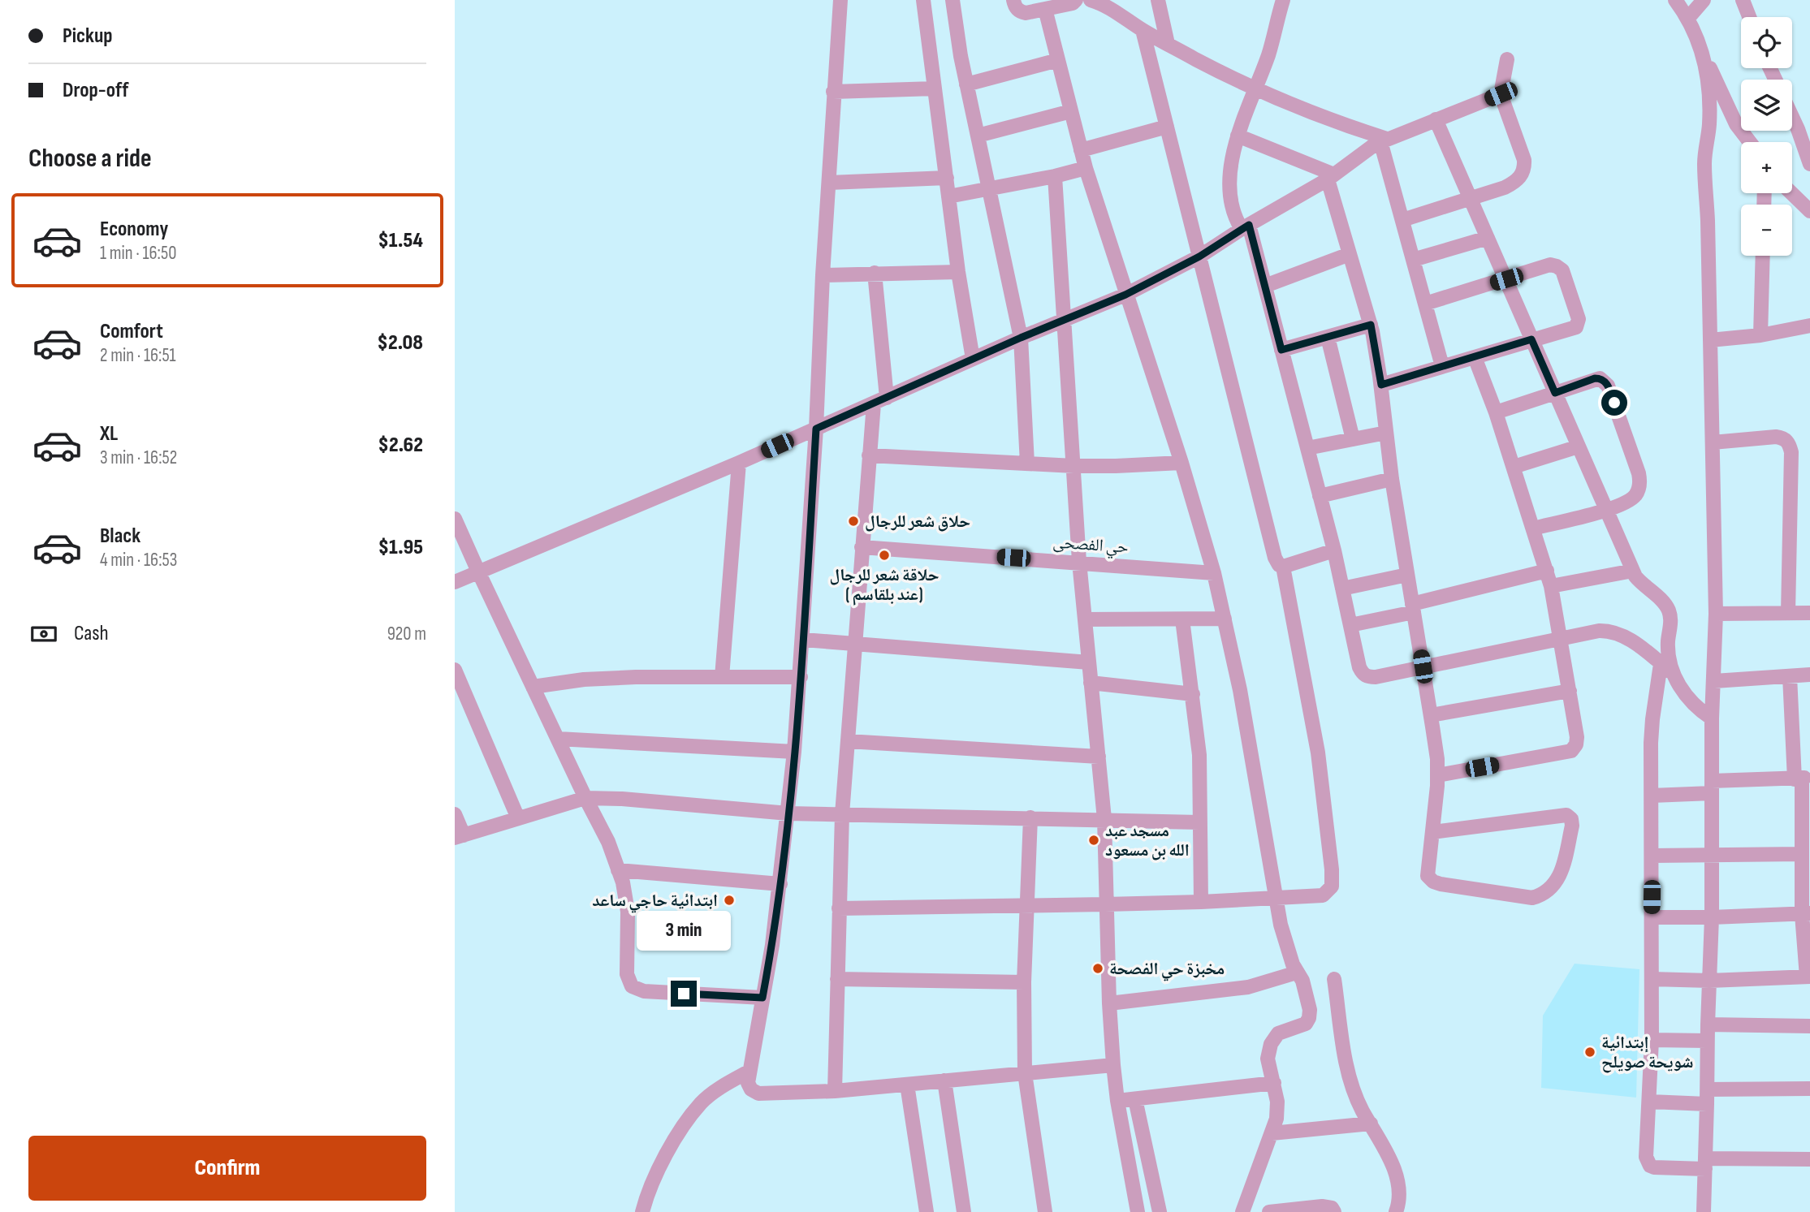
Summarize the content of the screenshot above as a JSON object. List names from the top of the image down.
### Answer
{
  "streets": {
    "street": ["حي الفصحى"]
  },
  "places": [
    "حلاق شعر للرجال",
    "حلاقة شعر للرجال ( عند بلقاسم)",
    "مسجد عبد الله بن مسعود",
    "ابتدائية حاجي ساعد",
    "مخبزة حي الفصحة",
    "إبتدائية شويحة صويلح"
  ],
  "page": {
    "banner": ["Pickup", "Drop-off"],
    "map_buttons": ["+", "−"],
    "heading": "Choose a ride",
    "list": [
      {
        "name": "Economy",
        "note": "1 min · 16:50",
        "value": "$1.54"
      },
      {
        "name": "Comfort",
        "note": "2 min · 16:51",
        "value": "$2.08"
      },
      {
        "name": "XL",
        "note": "3 min · 16:52",
        "value": "$2.62"
      },
      {
        "name": "Black",
        "note": "4 min · 16:53",
        "value": "$1.95"
      }
    ],
    "pay": ["Cash", "920 m"],
    "bubble": "3 min",
    "buttons": "Confirm"
  }
}
